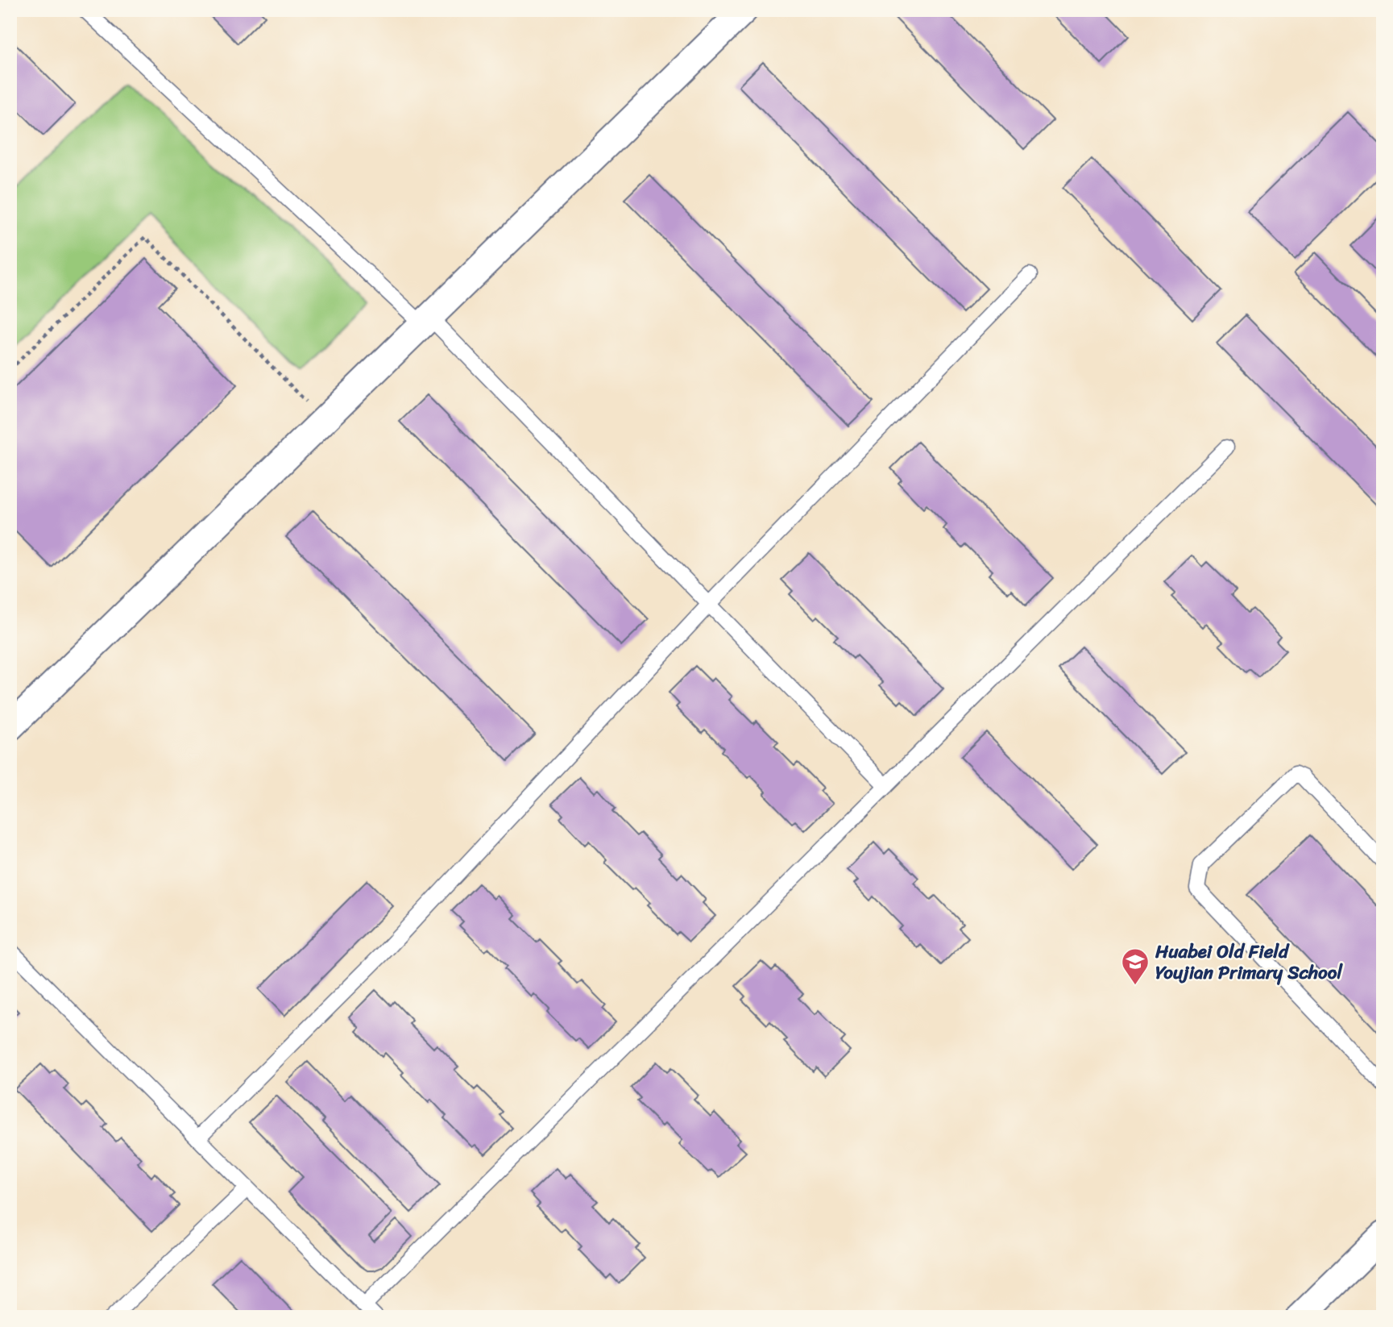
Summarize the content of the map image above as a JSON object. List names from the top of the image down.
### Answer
{
  "places": {
    "school or university": ["Huabei Old Field Youjian Primary School"]
  }
}
